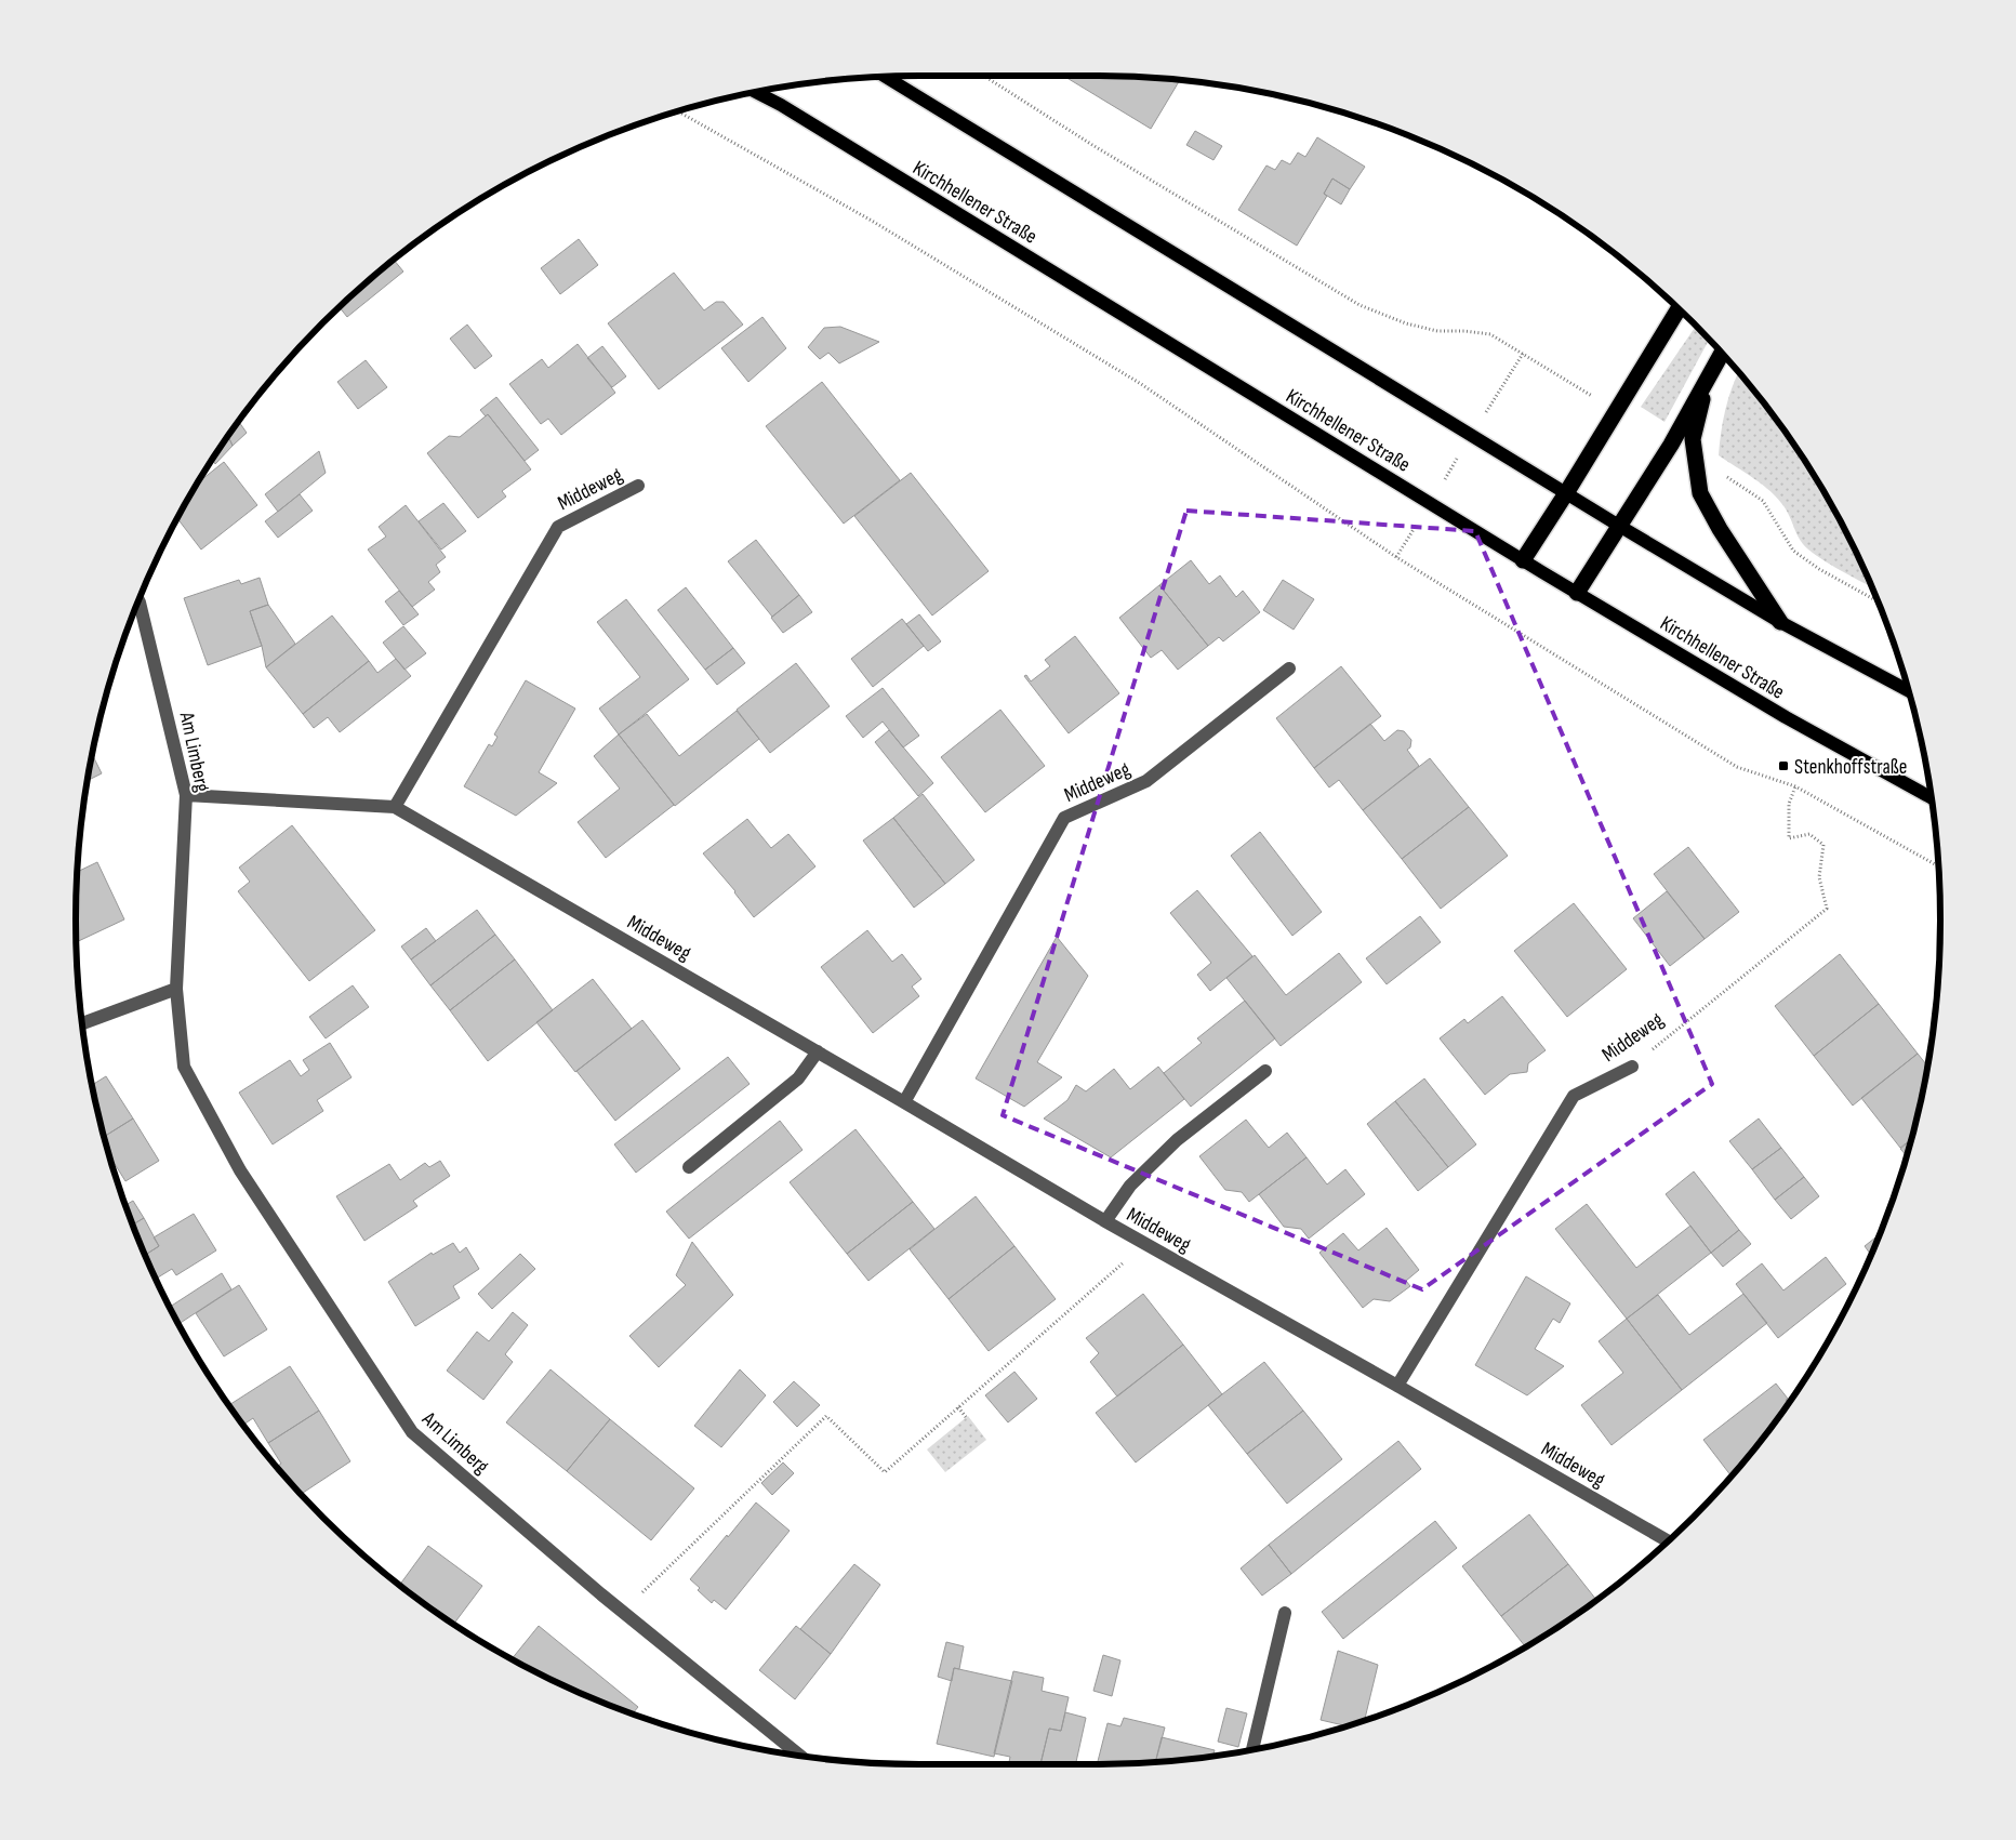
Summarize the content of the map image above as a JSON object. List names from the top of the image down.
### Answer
{
  "streets": {
    "main road": ["Kirchhellener Straße"],
    "street": ["Middeweg", "Am Limberg"]
  },
  "crossings": [
    ["Middeweg", "Am Limberg"]
  ],
  "places": {
    "transit": ["Stenkhoffstraße"]
  }
}
